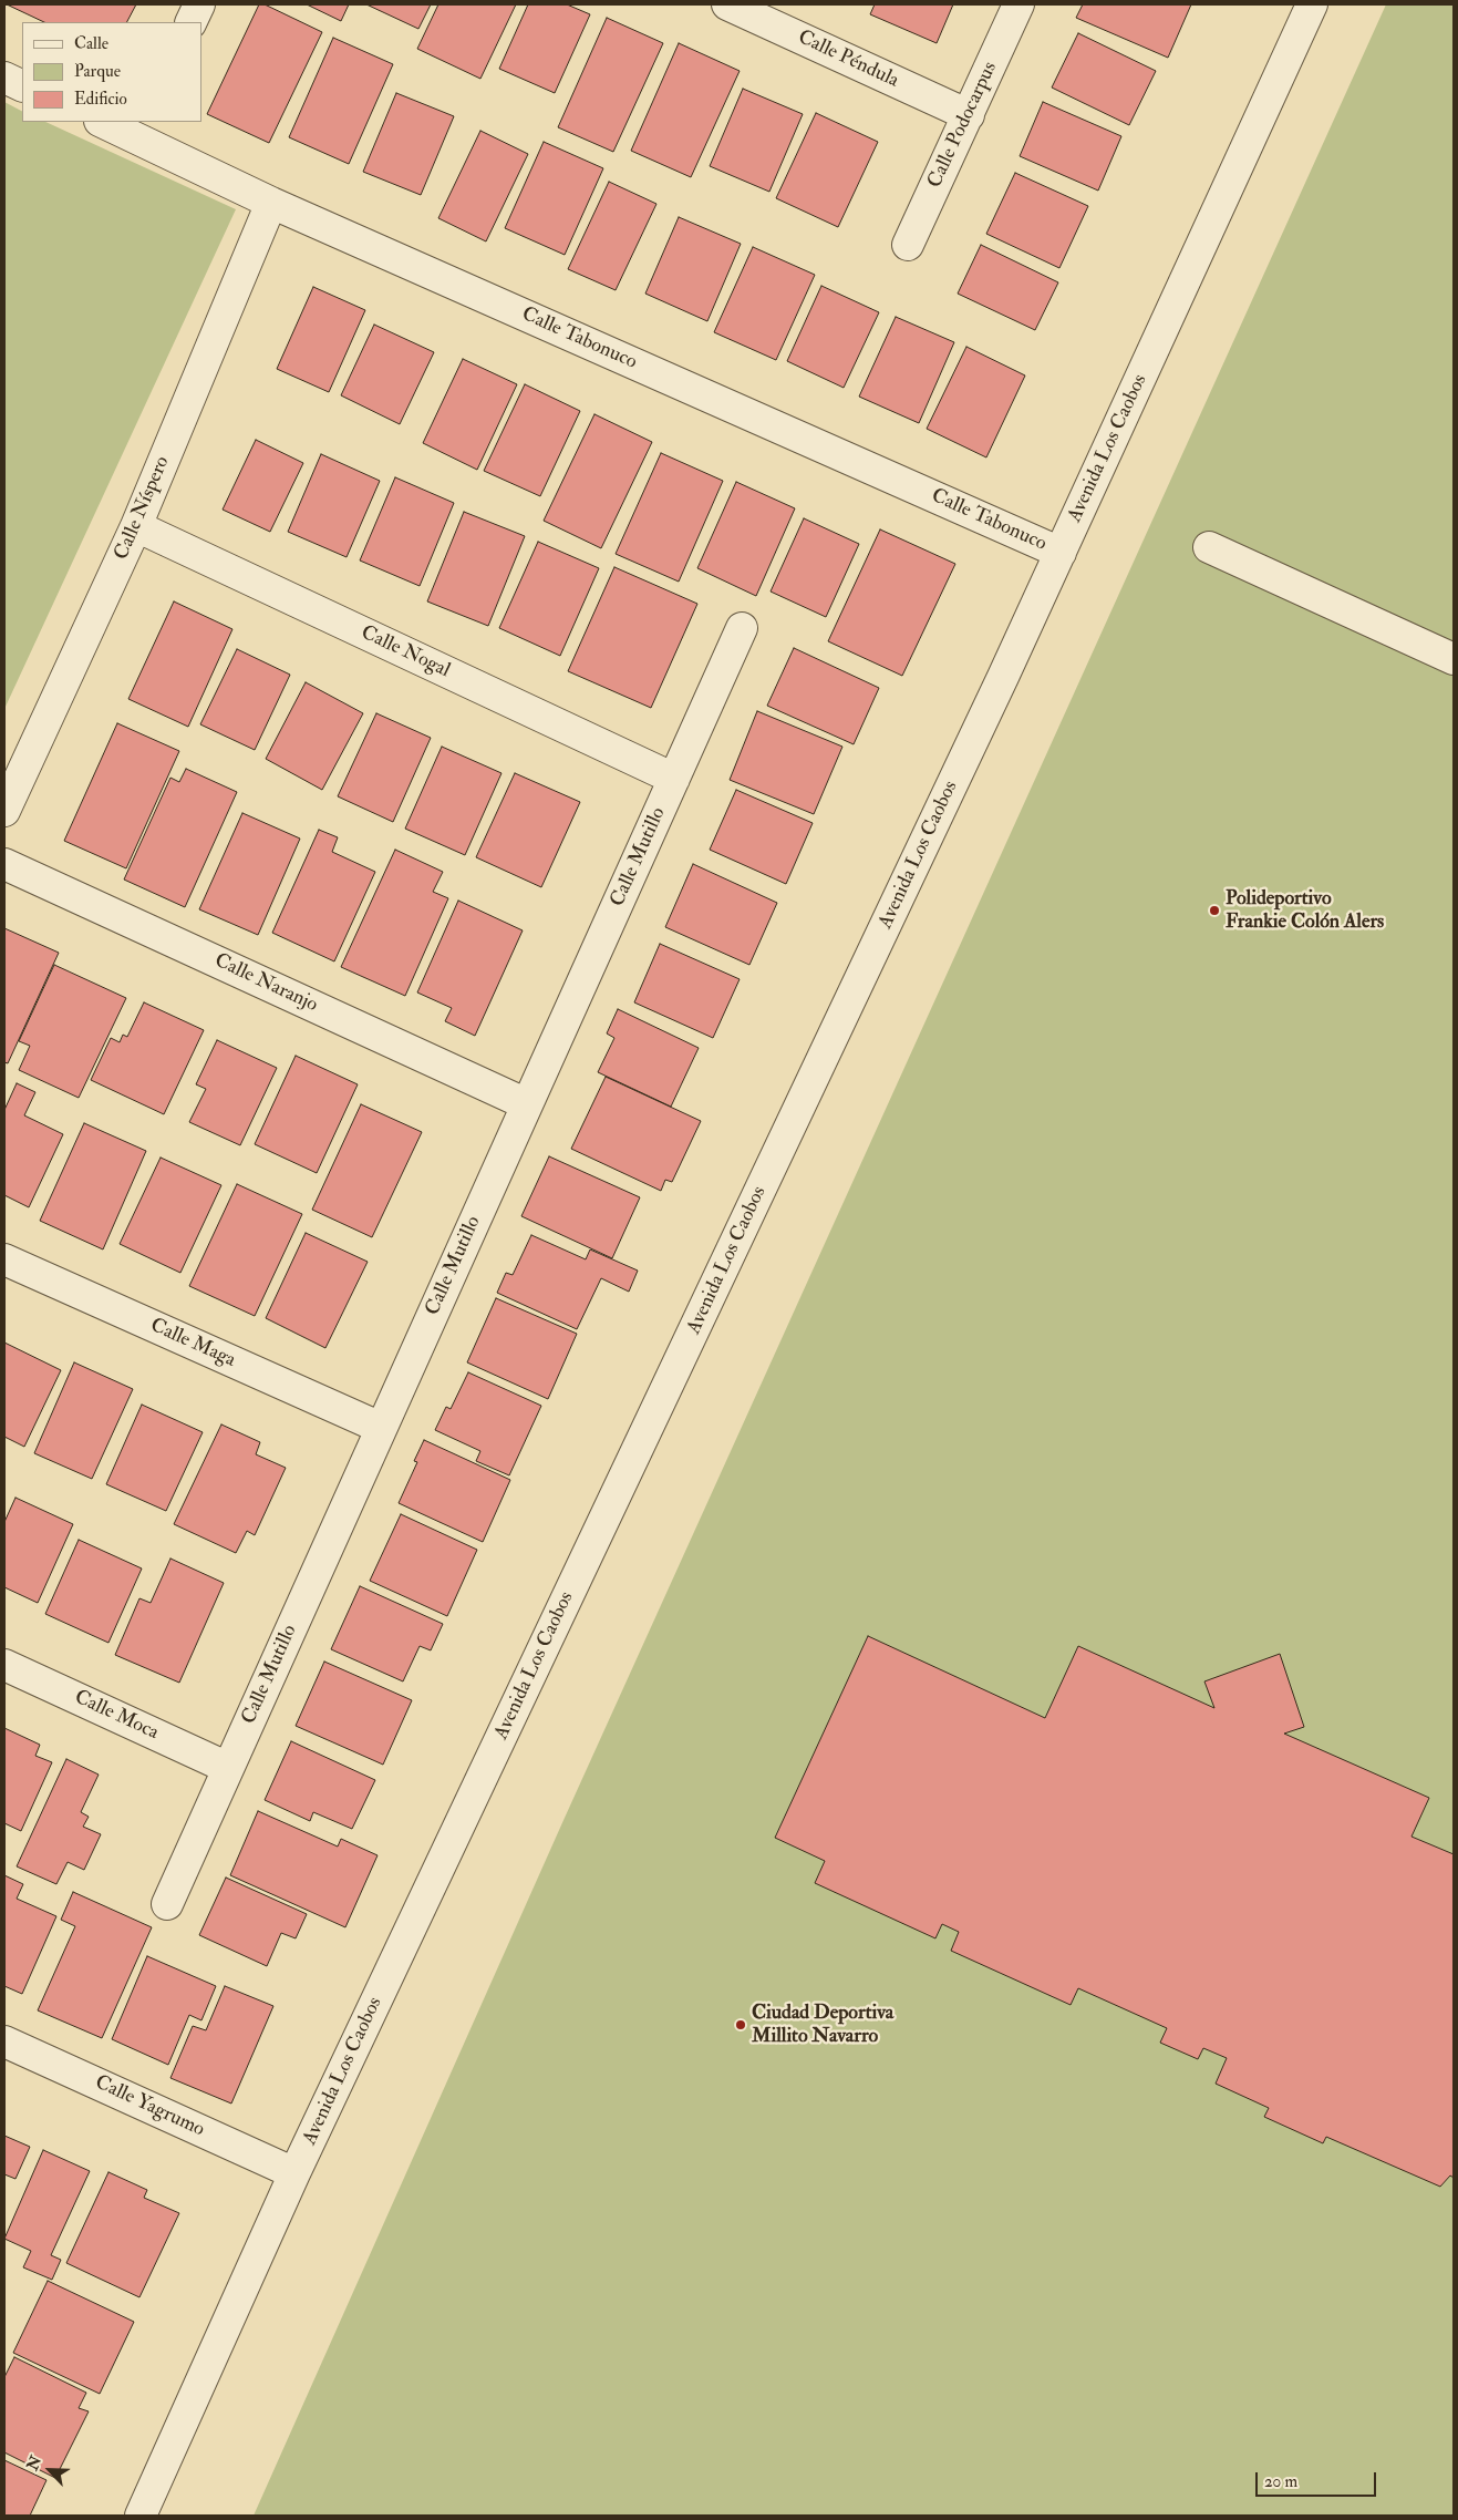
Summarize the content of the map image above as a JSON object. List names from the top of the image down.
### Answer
{
  "streets": {
    "street": [
      "Calle Péndula",
      "Calle Podocarpus",
      "Calle Tabonuco",
      "Avenida Los Caobos",
      "Calle Níspero",
      "Calle Nogal",
      "Calle Mutillo",
      "Calle Naranjo",
      "Calle Maga",
      "Calle Moca",
      "Calle Yagrumo"
    ]
  },
  "crossings": [
    ["Calle Péndula", "Calle Podocarpus"],
    ["Calle Tabonuco", "Avenida Los Caobos"],
    ["Calle Tabonuco", "Calle Níspero"],
    ["Avenida Los Caobos", "Calle Yagrumo"],
    ["Calle Níspero", "Calle Nogal"],
    ["Calle Nogal", "Calle Mutillo"],
    ["Calle Mutillo", "Calle Naranjo"],
    ["Calle Mutillo", "Calle Maga"],
    ["Calle Mutillo", "Calle Moca"]
  ],
  "places": ["Polideportivo Frankie Colón Alers", "Ciudad Deportiva Millito Navarro"],
  "legend": ["Calle", "Parque", "Edificio"],
  "scale_bar": "20 m",
  "north": "top left"
}
